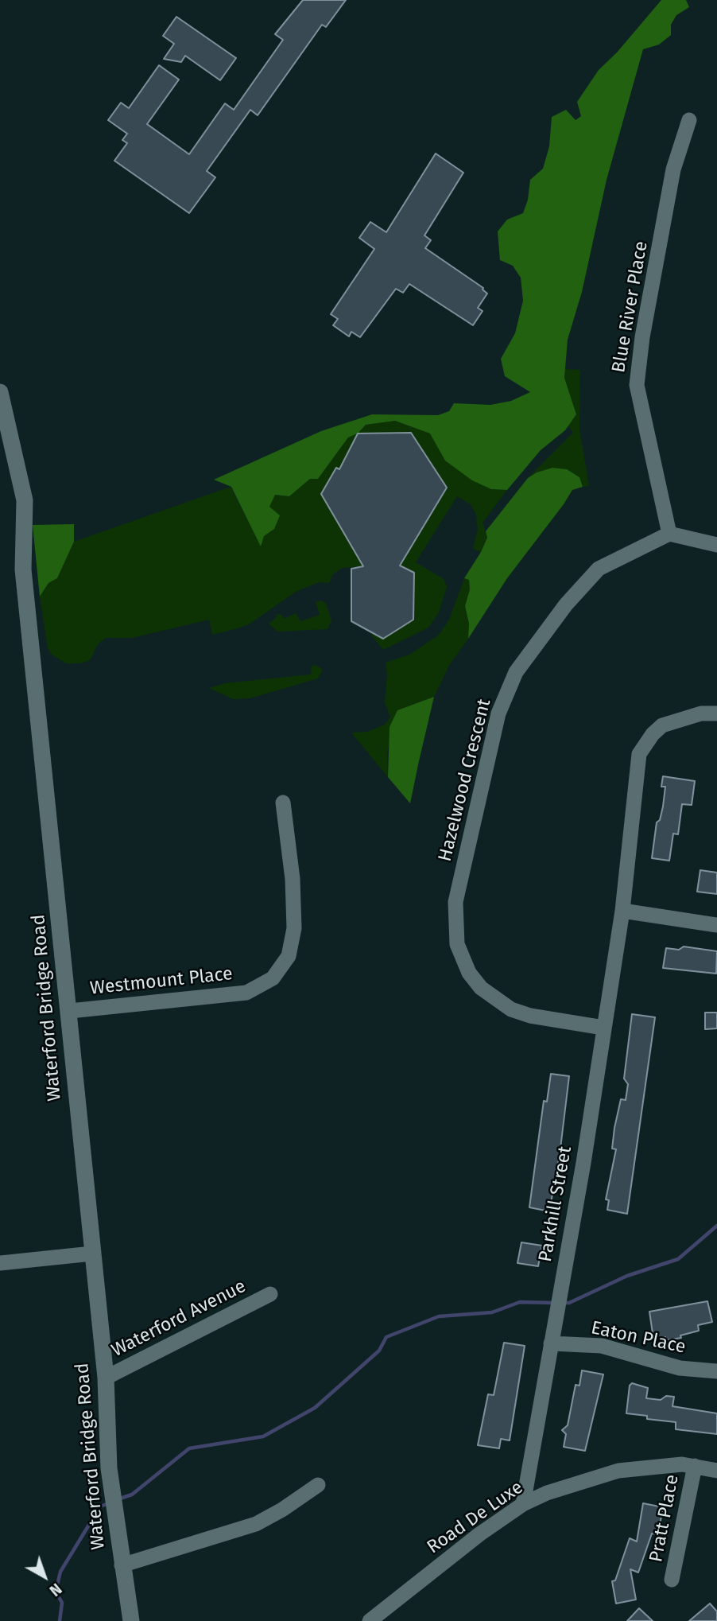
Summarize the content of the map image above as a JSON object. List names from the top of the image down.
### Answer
{
  "streets": {
    "main road": ["Waterford Bridge Road"],
    "street": [
      "Blue River Place",
      "Hazelwood Crescent",
      "Westmount Place",
      "Parkhill Street",
      "Waterford Avenue",
      "Eaton Place",
      "Road De Luxe",
      "Pratt Place"
    ]
  },
  "crossings": [
    ["Blue River Place", "Hazelwood Crescent"],
    ["Hazelwood Crescent", "Parkhill Street"],
    ["Westmount Place", "Waterford Bridge Road"],
    ["Waterford Bridge Road", "Waterford Avenue"],
    ["Parkhill Street", "Eaton Place"],
    ["Parkhill Street", "Road De Luxe"],
    ["Road De Luxe", "Pratt Place"]
  ],
  "north": "bottom right"
}
